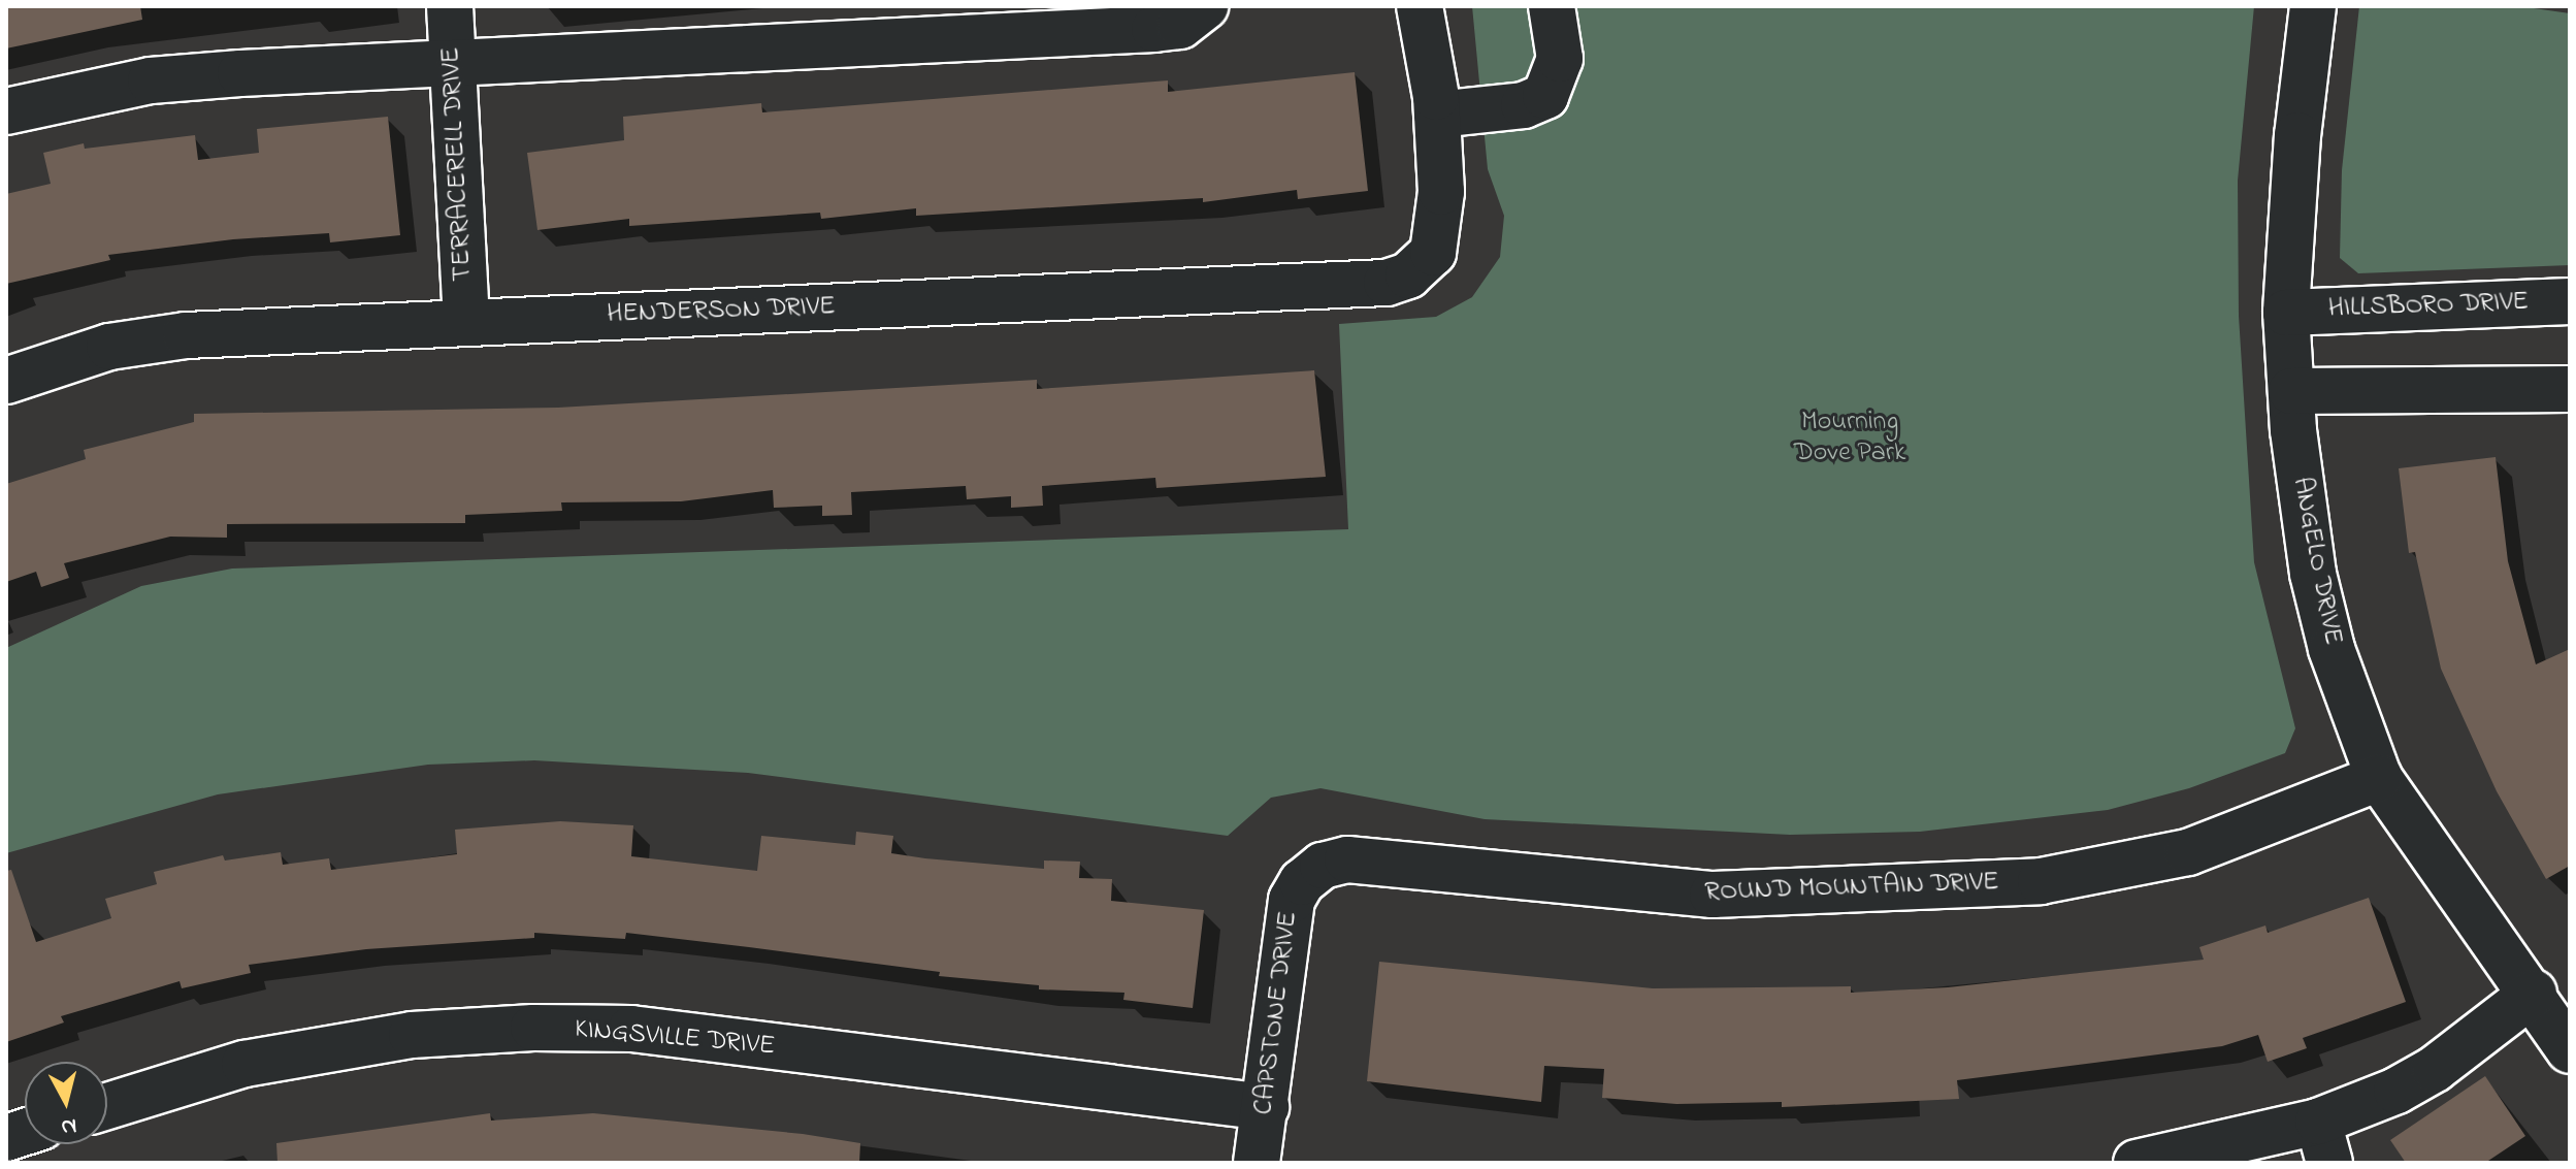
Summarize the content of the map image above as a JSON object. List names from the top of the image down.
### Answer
{
  "streets": {
    "street": [
      "TERRACERELL DRIVE",
      "HILLSBORO DRIVE",
      "HENDERSON DRIVE",
      "ANGELO DRIVE",
      "ROUND MOUNTAIN DRIVE",
      "CAPSTONE DRIVE",
      "KINGSVILLE DRIVE"
    ]
  },
  "crossings": [
    ["TERRACERELL DRIVE", "HENDERSON DRIVE"],
    ["HILLSBORO DRIVE", "ANGELO DRIVE"],
    ["ANGELO DRIVE", "ROUND MOUNTAIN DRIVE"],
    ["ROUND MOUNTAIN DRIVE", "CAPSTONE DRIVE"],
    ["CAPSTONE DRIVE", "KINGSVILLE DRIVE"]
  ],
  "parks": ["Mourning Dove Park"],
  "north": "bottom"
}
